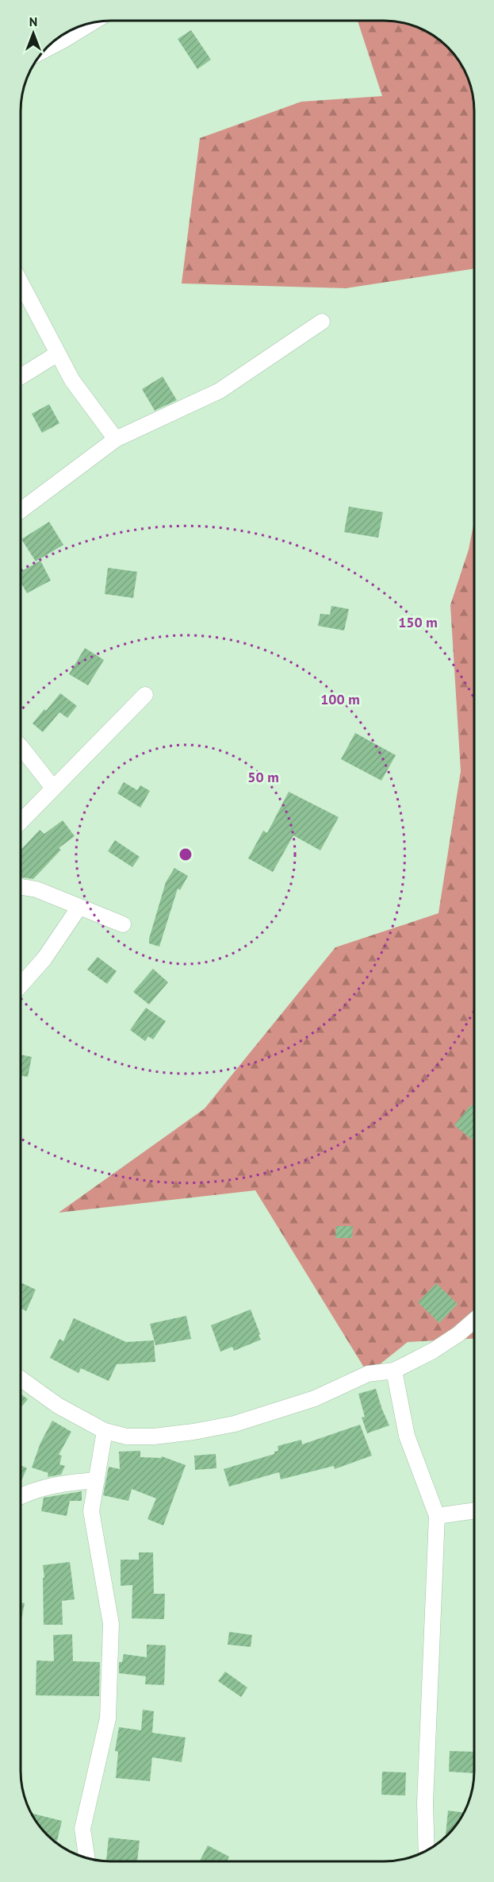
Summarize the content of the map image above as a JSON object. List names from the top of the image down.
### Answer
{
  "north": "top",
  "rings": ["150 m", "100 m", "50 m"]
}
